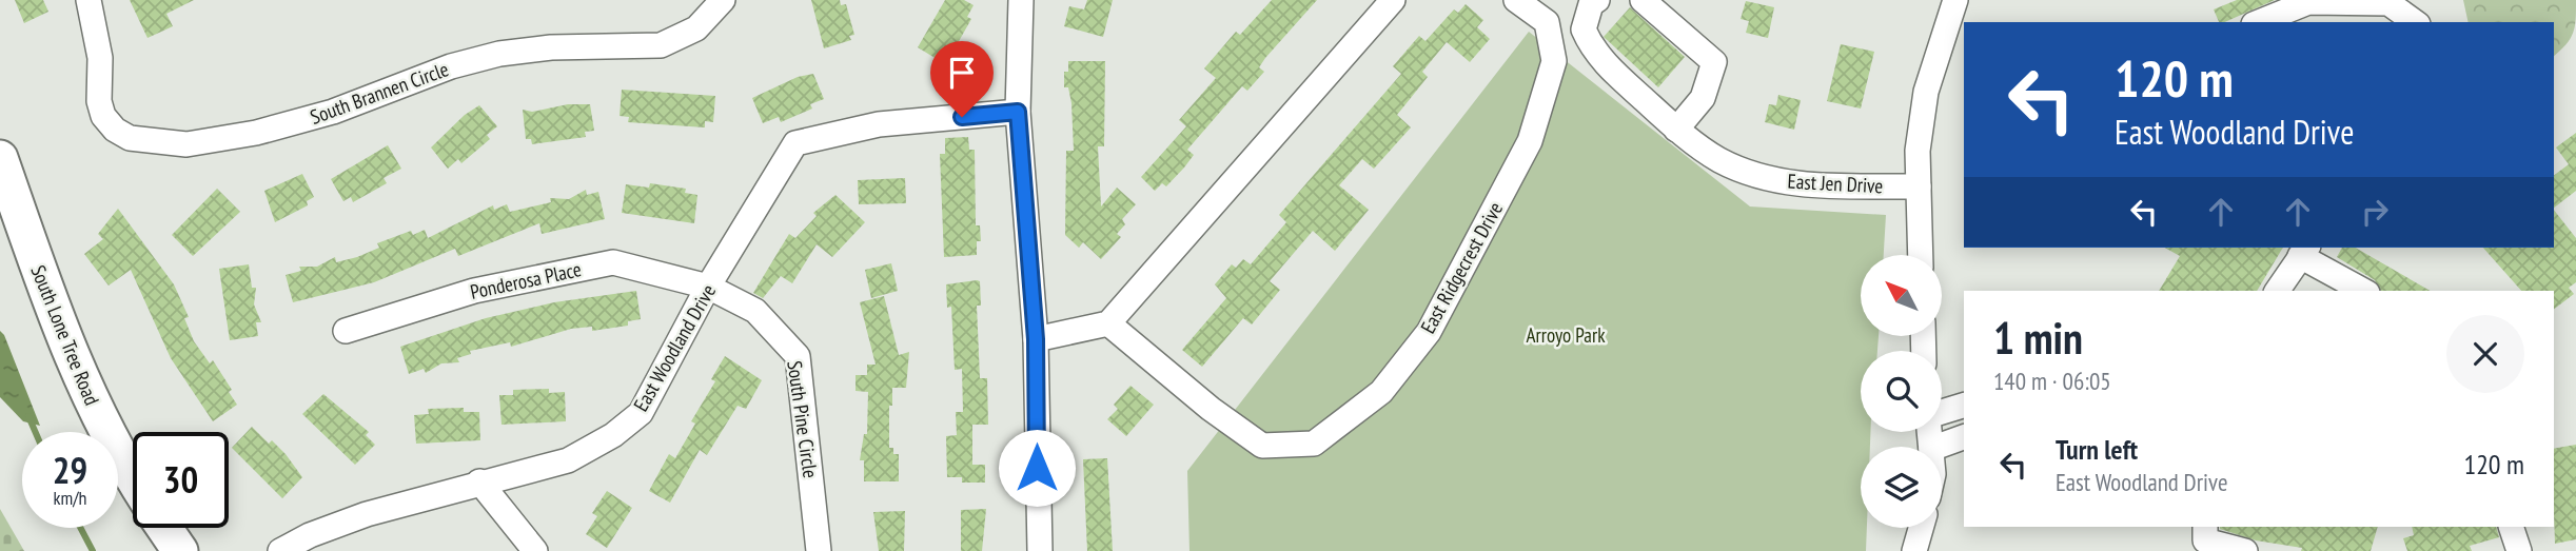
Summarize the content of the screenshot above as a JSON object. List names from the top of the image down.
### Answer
{
  "streets": {
    "main road": ["South Lone Tree Road"],
    "street": [
      "South Brannen Circle",
      "East Jen Drive",
      "East Ridgecrest Drive",
      "Ponderosa Place",
      "East Woodland Drive",
      "South Pine Circle"
    ]
  },
  "crossings": [
    ["Ponderosa Place", "East Woodland Drive"],
    ["Ponderosa Place", "South Pine Circle"],
    ["East Woodland Drive", "South Pine Circle"]
  ],
  "parks": ["Arroyo Park"],
  "north": "top left",
  "page": {
    "turn": ["120 m", "East Woodland Drive"],
    "heading": ["1 min", "140 m · 06:05"],
    "list": [
      {
        "name": "Turn left",
        "note": "East Woodland Drive",
        "value": "120 m"
      }
    ],
    "speed": "29 km/h",
    "limit": "30"
  }
}
